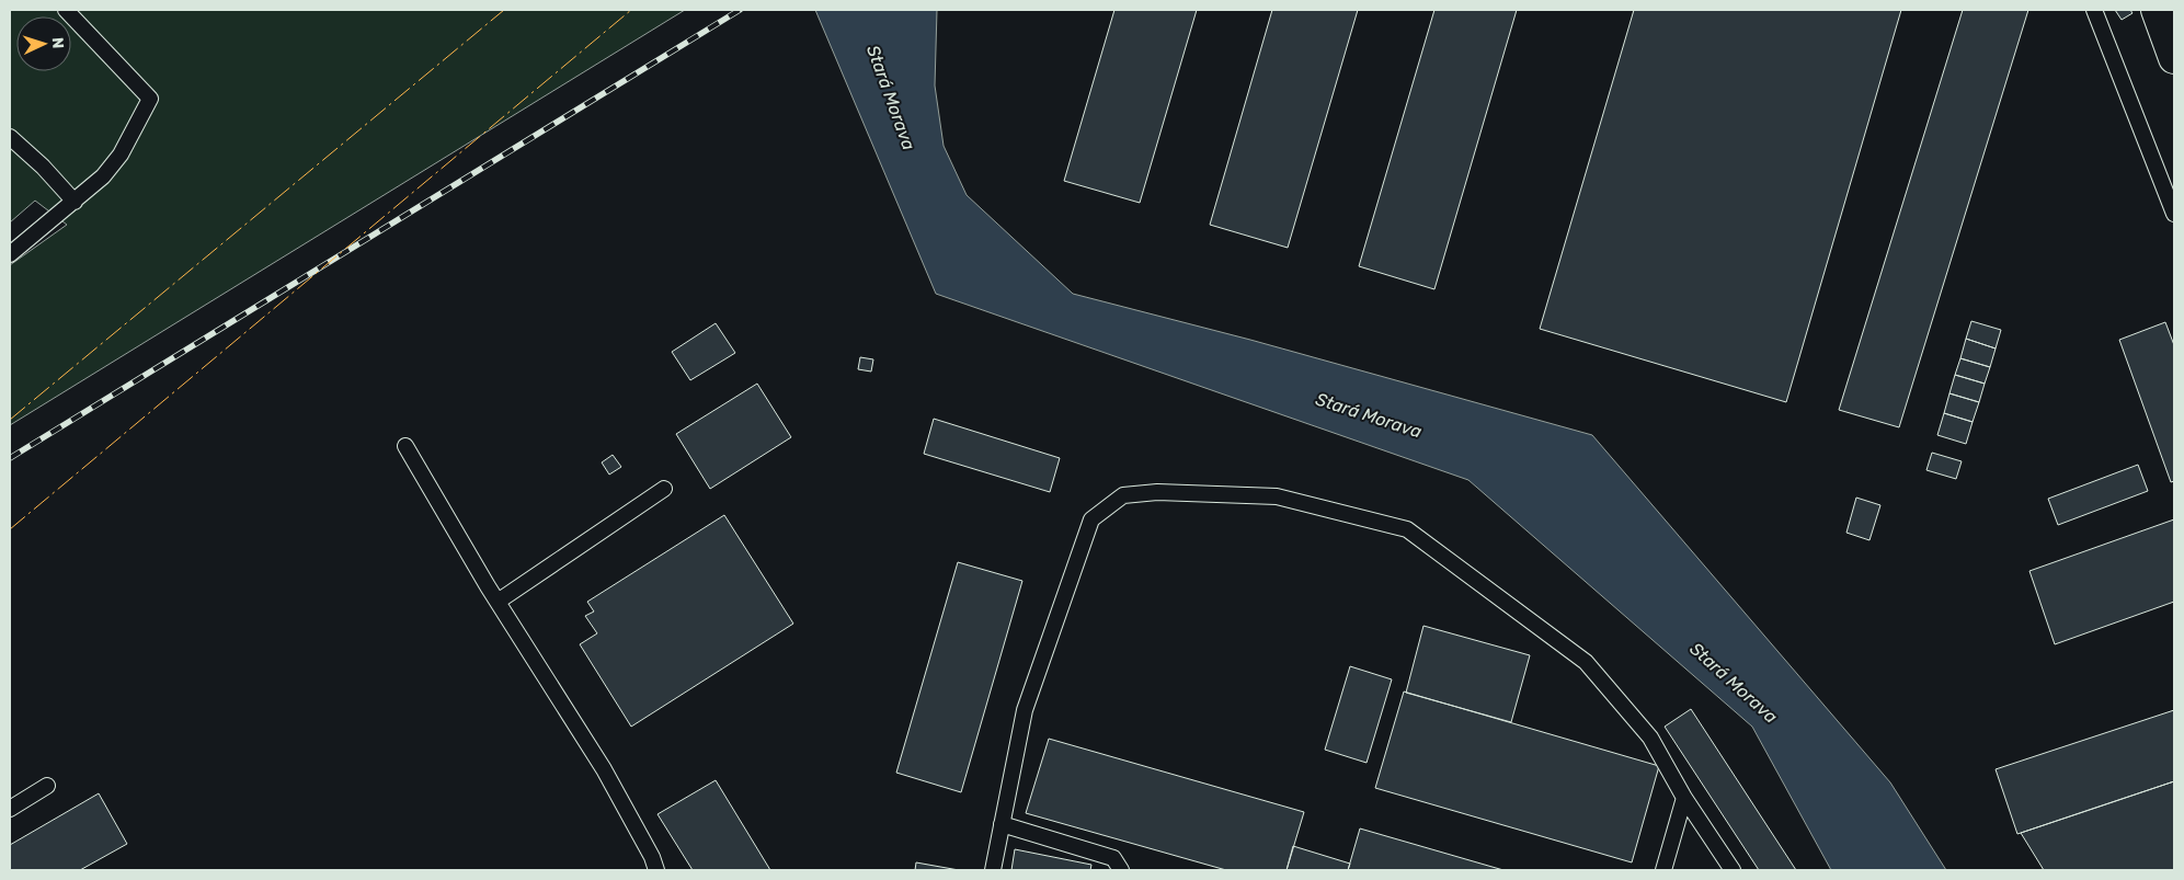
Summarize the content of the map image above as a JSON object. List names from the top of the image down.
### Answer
{
  "water": ["Stará Morava"],
  "north": "right"
}
